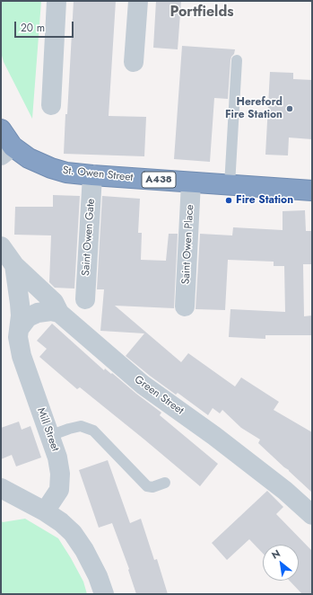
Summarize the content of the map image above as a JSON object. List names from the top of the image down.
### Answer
{
  "streets": {
    "highway": ["St. Owen Street", "A438"],
    "street": [
      "Saint Owen Gate",
      "Saint Owen Place",
      "Green Street",
      "Mill Street"
    ]
  },
  "crossings": [
    ["St. Owen Street", "A438"],
    ["St. Owen Street", "Saint Owen Gate"],
    ["St. Owen Street", "Saint Owen Place"],
    ["Green Street", "Mill Street"]
  ],
  "districts": ["Portfields"],
  "places": ["Hereford Fire Station", "Fire Station"],
  "scale_bar": "20 m",
  "north": "top left"
}
